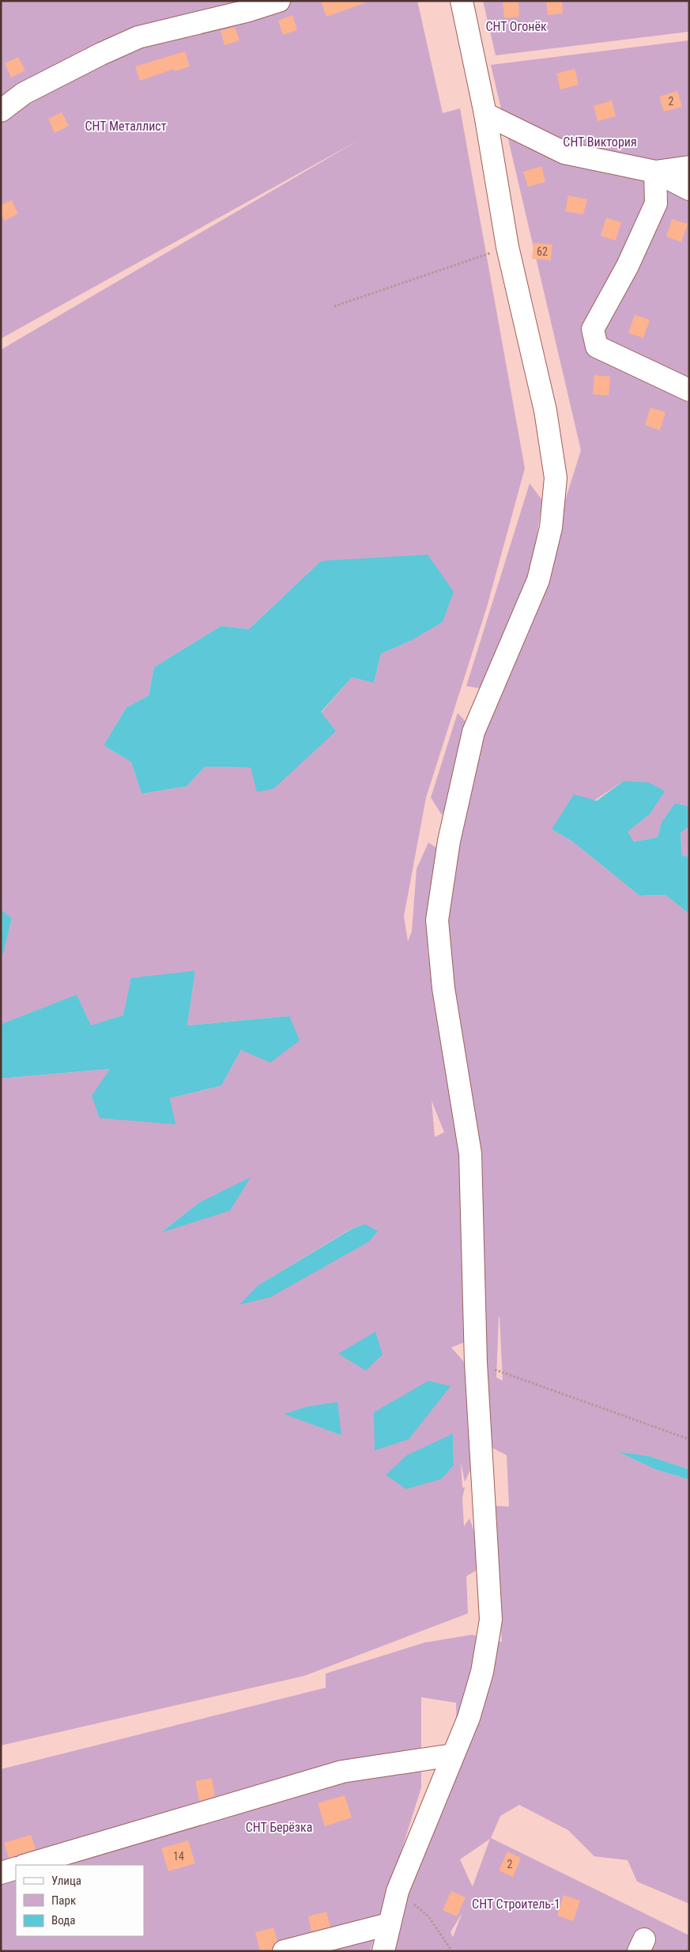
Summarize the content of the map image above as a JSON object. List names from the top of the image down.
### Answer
{
  "parks": [
    "СНТ Огонёк",
    "СНТ Металлист",
    "СНТ Виктория",
    "СНТ Берёзка",
    "СНТ Строитель-1"
  ],
  "house_numbers": [
    "2",
    "62",
    "14",
    "2"
  ],
  "legend": ["Улица", "Парк", "Вода"]
}
